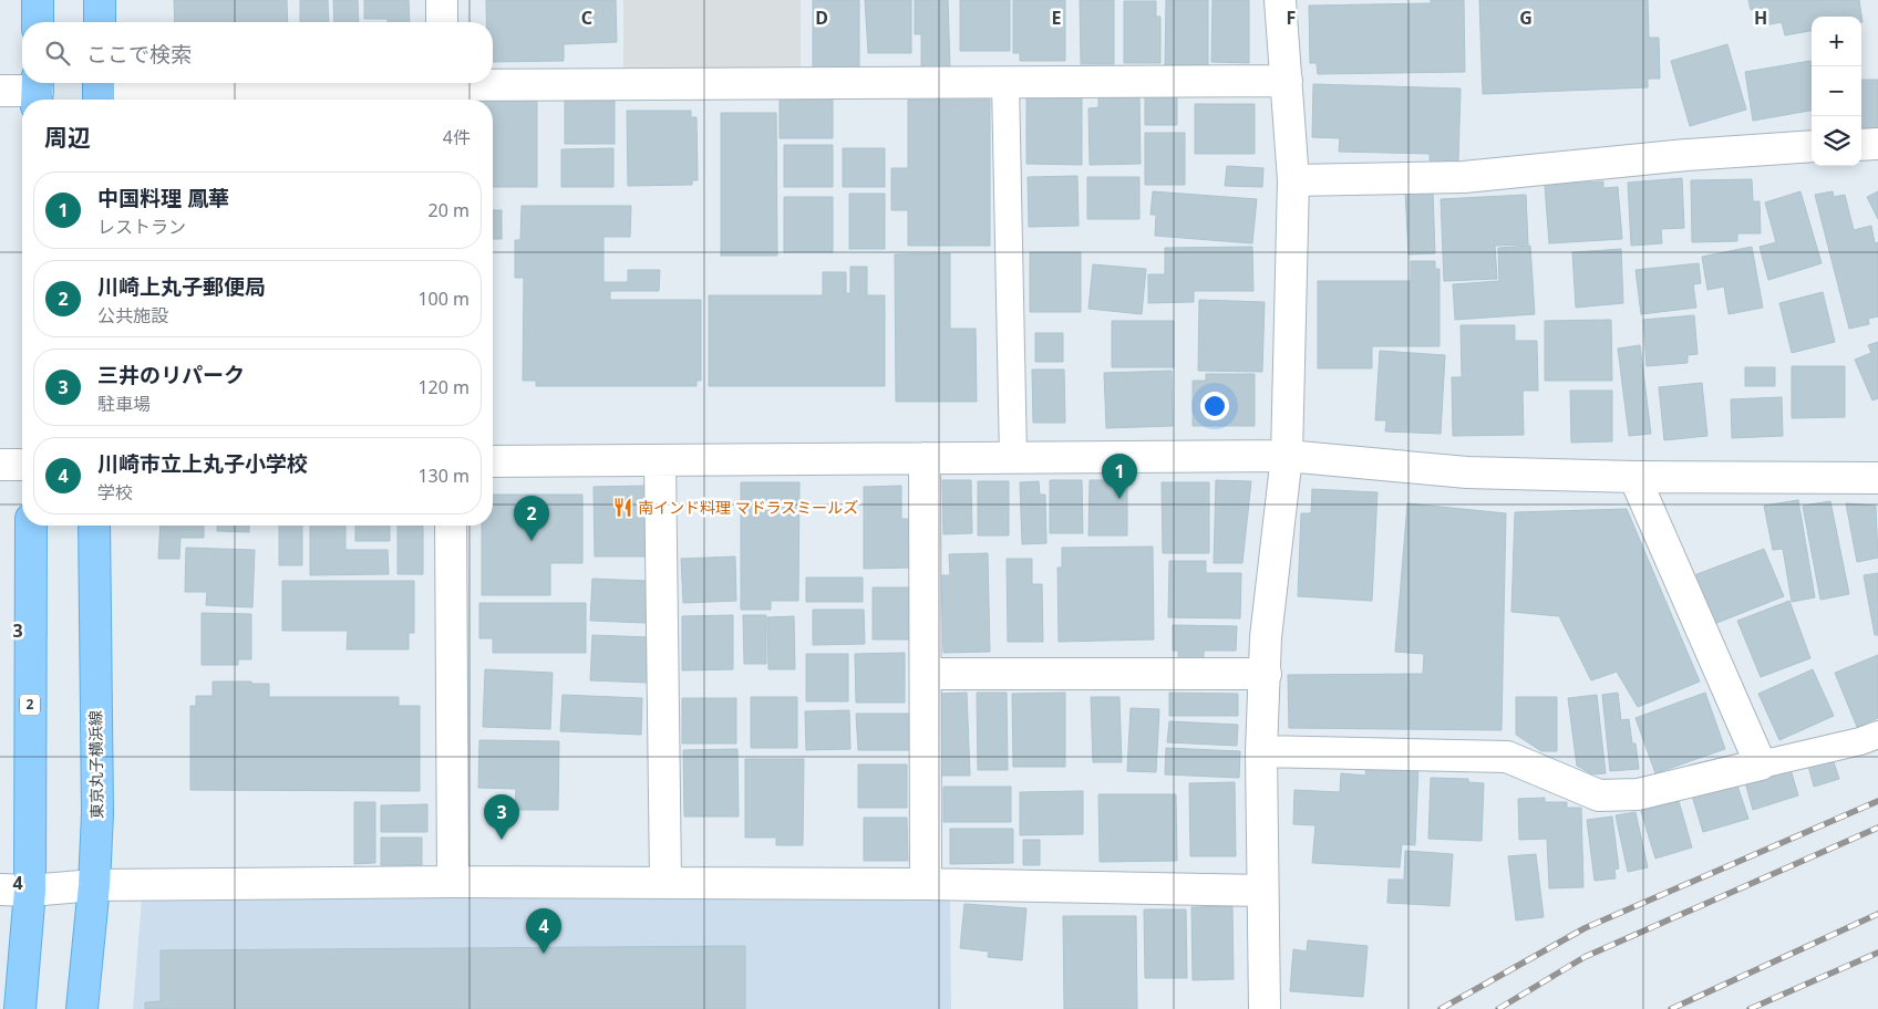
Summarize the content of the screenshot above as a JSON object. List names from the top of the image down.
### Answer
{
  "streets": {
    "main road": ["2", "東京丸子横浜線"]
  },
  "places": {
    "restaurant": ["南インド料理 マドラスミールズ"]
  },
  "page": {
    "map_buttons": ["+", "−"],
    "search": "ここで検索",
    "heading": ["周辺", "4件"],
    "list": [
      {
        "mark": "1",
        "name": "中国料理 鳳華",
        "note": "レストラン",
        "value": "20 m"
      },
      {
        "mark": "2",
        "name": "川崎上丸子郵便局",
        "note": "公共施設",
        "value": "100 m"
      },
      {
        "mark": "3",
        "name": "三井のリパーク",
        "note": "駐車場",
        "value": "120 m"
      },
      {
        "mark": "4",
        "name": "川崎市立上丸子小学校",
        "note": "学校",
        "value": "130 m"
      }
    ],
    "pins": [
      "1",
      "2",
      "3",
      "4"
    ]
  },
  "grid": {
    "columns": [
      "C",
      "D",
      "E",
      "F",
      "G",
      "H"
    ],
    "rows": ["3", "4"]
  }
}
